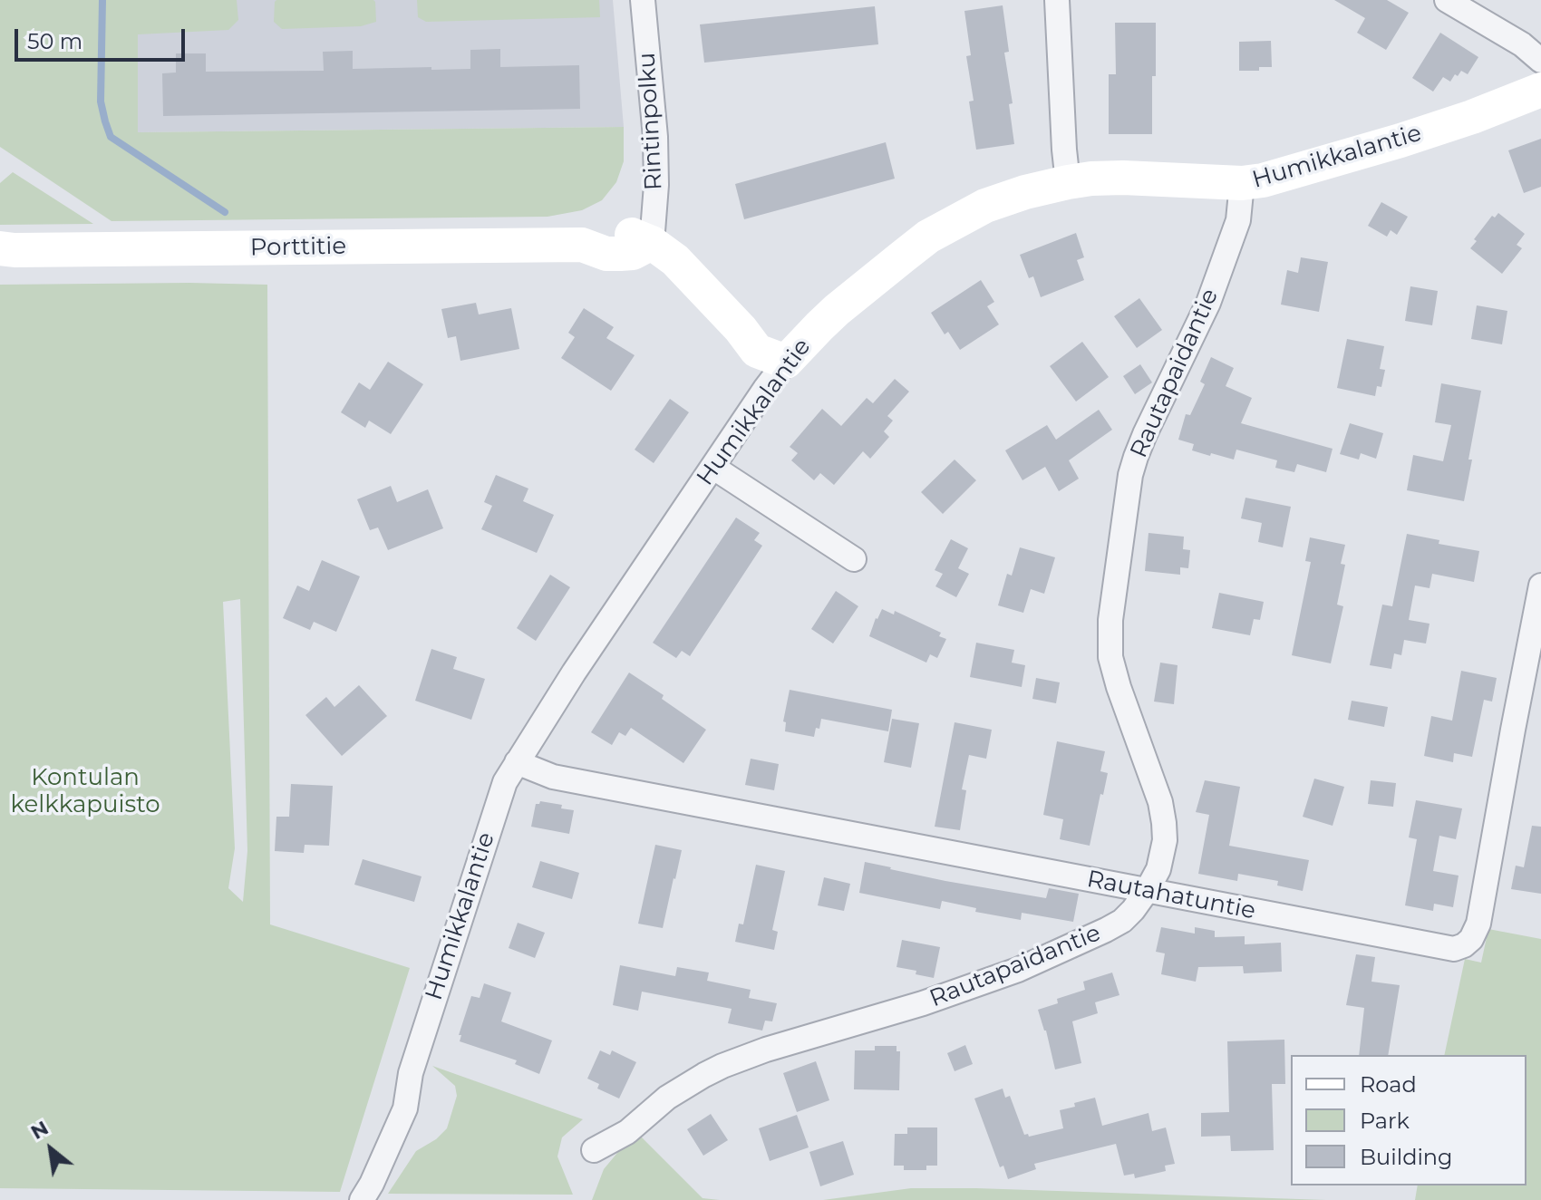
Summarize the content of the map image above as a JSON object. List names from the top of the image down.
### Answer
{
  "streets": {
    "street": [
      "Rintinpolku",
      "Humikkalantie",
      "Porttitie",
      "Rautapaidantie",
      "Rautahatuntie"
    ]
  },
  "crossings": [
    ["Rintinpolku", "Porttitie"],
    ["Humikkalantie", "Porttitie"],
    ["Humikkalantie", "Rautapaidantie"],
    ["Humikkalantie", "Rautahatuntie"],
    ["Rautapaidantie", "Rautahatuntie"]
  ],
  "parks": ["Kontulan kelkkapuisto"],
  "legend": ["Road", "Park", "Building"],
  "scale_bar": "50 m",
  "north": "top left"
}
